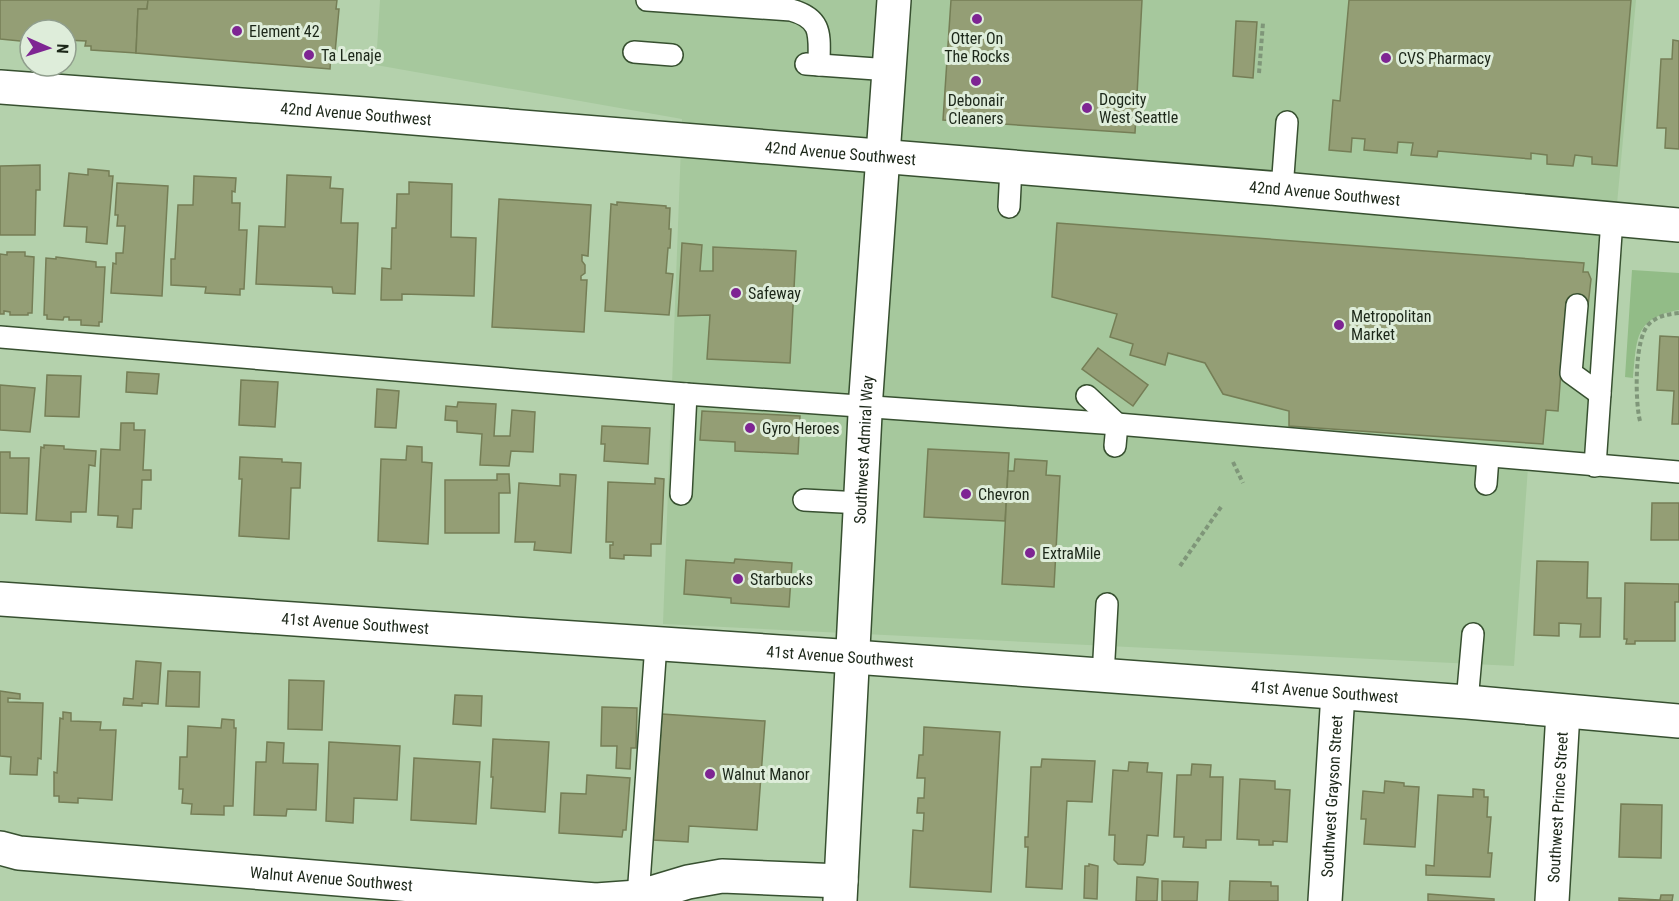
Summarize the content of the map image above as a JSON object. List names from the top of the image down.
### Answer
{
  "streets": {
    "street": [
      "42nd Avenue Southwest",
      "Southwest Admiral Way",
      "41st Avenue Southwest",
      "Southwest Grayson Street",
      "Southwest Prince Street",
      "Walnut Avenue Southwest"
    ]
  },
  "crossings": [
    ["42nd Avenue Southwest", "Southwest Admiral Way"],
    ["Southwest Admiral Way", "41st Avenue Southwest"],
    ["Southwest Admiral Way", "Walnut Avenue Southwest"],
    ["41st Avenue Southwest", "Southwest Grayson Street"],
    ["41st Avenue Southwest", "Southwest Prince Street"]
  ],
  "places": [
    "Otter On The Rocks",
    "Element 42",
    "Ta Lenaje",
    "CVS Pharmacy",
    "Debonair Cleaners",
    "Dogcity West Seattle",
    "Safeway",
    "Metropolitan Market",
    "Gyro Heroes",
    "Chevron",
    "ExtraMile",
    "Starbucks",
    "Walnut Manor"
  ],
  "north": "right"
}
